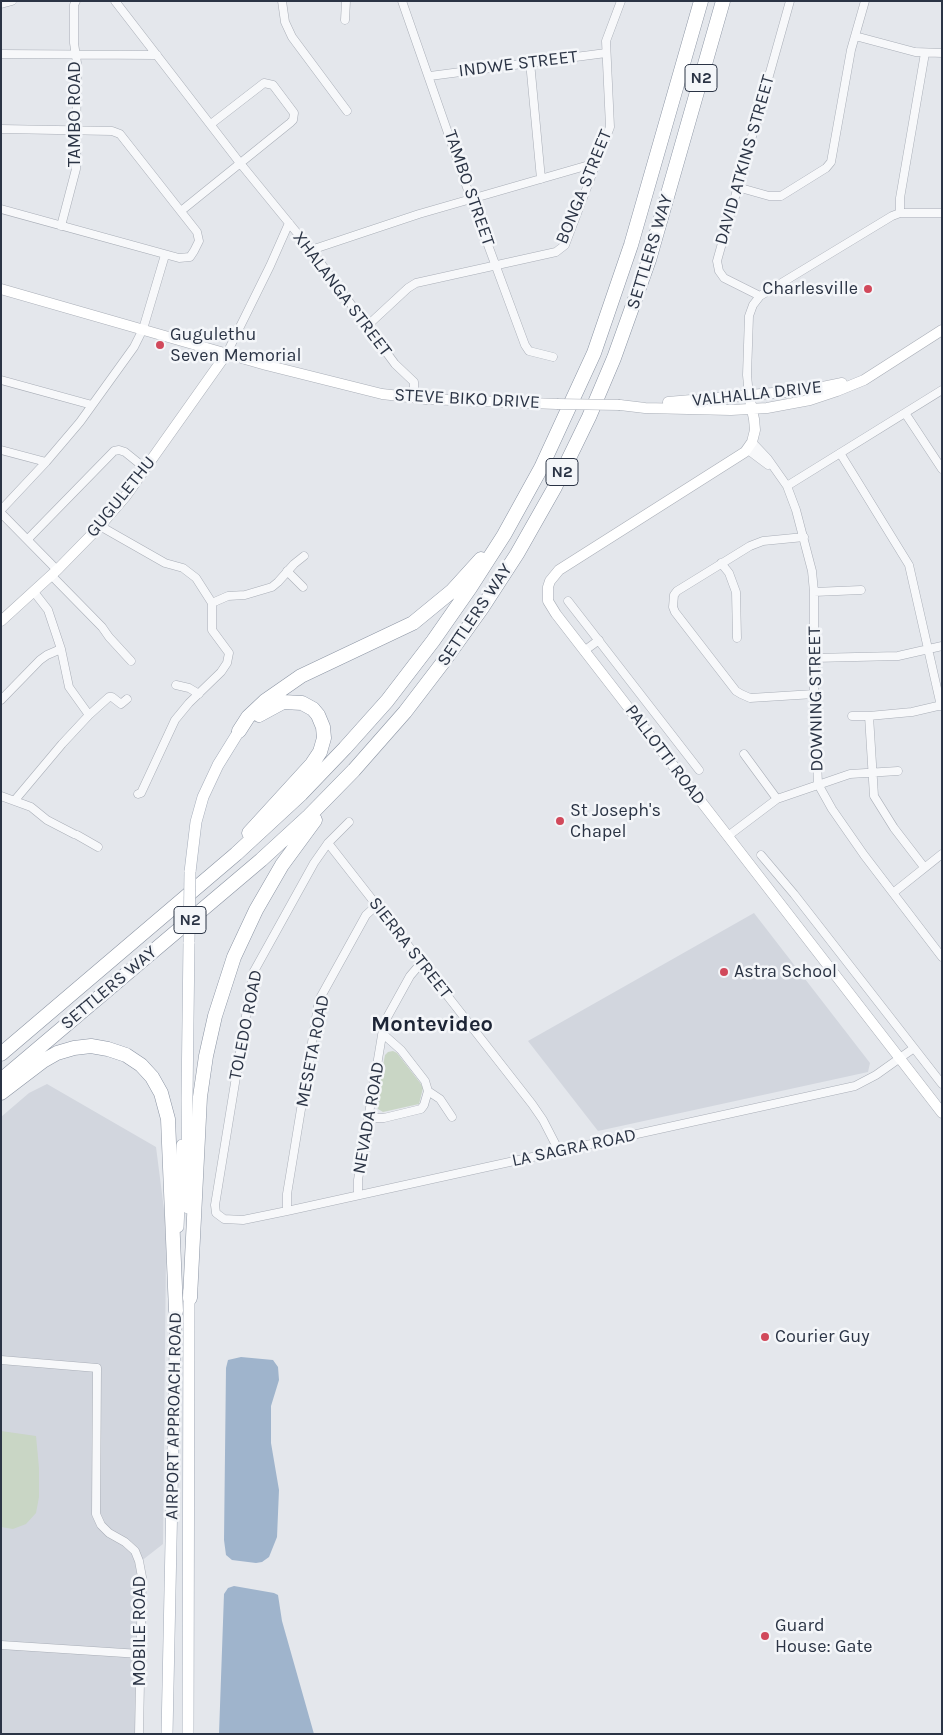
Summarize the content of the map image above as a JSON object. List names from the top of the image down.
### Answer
{
  "streets": {
    "highway": ["N2", "SETTLERS WAY"],
    "main road": ["AIRPORT APPROACH ROAD"],
    "street": [
      "INDWE STREET",
      "TAMBO ROAD",
      "DAVID ATKINS STREET",
      "BONGA STREET",
      "TAMBO STREET",
      "XHALANGA STREET",
      "VALHALLA DRIVE",
      "STEVE BIKO DRIVE",
      "GUGULETHU",
      "DOWNING STREET",
      "PALLOTTI ROAD",
      "SIERRA STREET",
      "TOLEDO ROAD",
      "MESETA ROAD",
      "NEVADA ROAD",
      "LA SAGRA ROAD",
      "MOBILE ROAD"
    ]
  },
  "crossings": [
    ["INDWE STREET", "BONGA STREET"],
    ["INDWE STREET", "TAMBO STREET"],
    ["BONGA STREET", "TAMBO STREET"],
    ["BONGA STREET", "XHALANGA STREET"],
    ["XHALANGA STREET", "STEVE BIKO DRIVE"],
    ["VALHALLA DRIVE", "STEVE BIKO DRIVE"],
    ["STEVE BIKO DRIVE", "GUGULETHU"],
    ["DOWNING STREET", "PALLOTTI ROAD"],
    ["PALLOTTI ROAD", "LA SAGRA ROAD"],
    ["SIERRA STREET", "TOLEDO ROAD"],
    ["SIERRA STREET", "MESETA ROAD"],
    ["SIERRA STREET", "NEVADA ROAD"],
    ["SIERRA STREET", "LA SAGRA ROAD"],
    ["TOLEDO ROAD", "LA SAGRA ROAD"],
    ["MESETA ROAD", "LA SAGRA ROAD"],
    ["NEVADA ROAD", "LA SAGRA ROAD"]
  ],
  "districts": ["Montevideo"],
  "places": [
    "Charlesville",
    "Gugulethu Seven Memorial",
    "St Joseph's Chapel",
    "Astra School",
    "Courier Guy",
    "Guard House: Gate"
  ]
}
